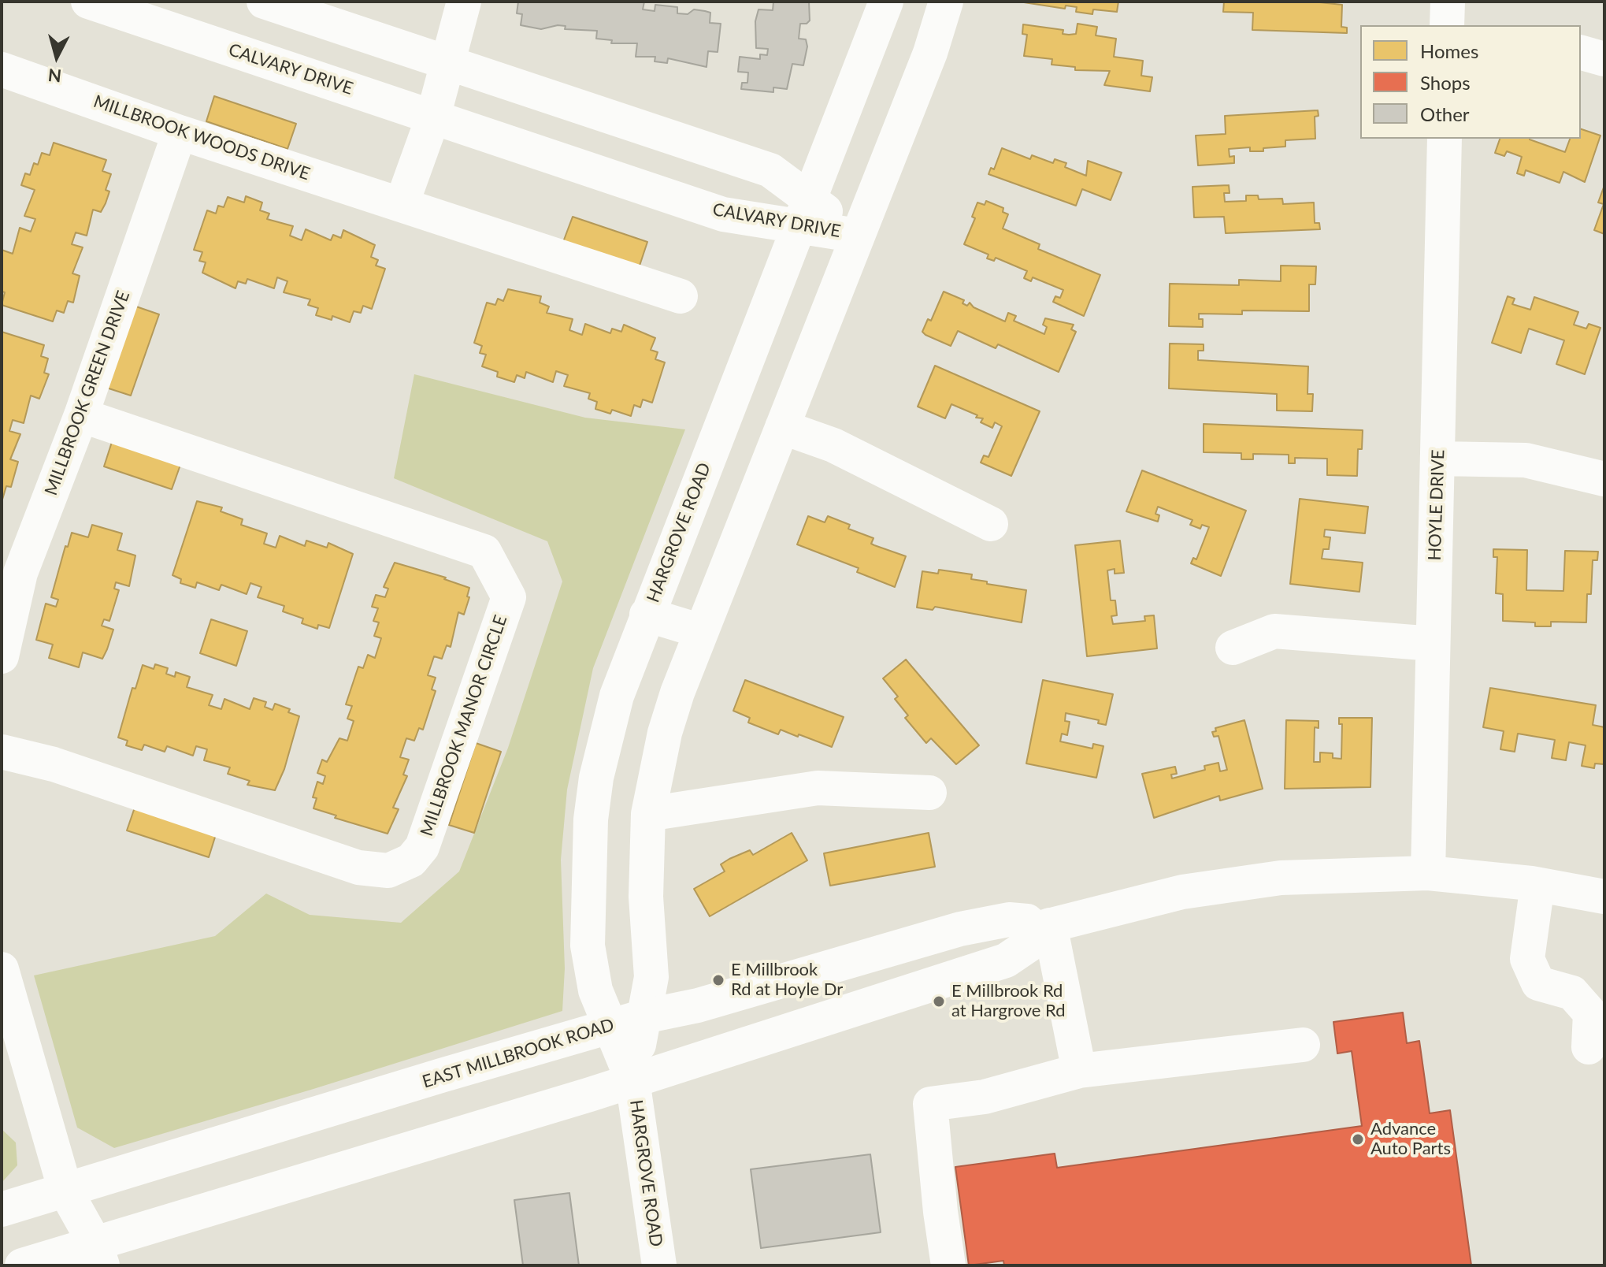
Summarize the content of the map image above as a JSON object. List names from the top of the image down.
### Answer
{
  "streets": {
    "street": [
      "CALVARY DRIVE",
      "MILLBROOK WOODS DRIVE",
      "MILLBROOK GREEN DRIVE",
      "HOYLE DRIVE",
      "HARGROVE ROAD",
      "MILLBROOK MANOR CIRCLE",
      "EAST MILLBROOK ROAD"
    ]
  },
  "crossings": [
    ["CALVARY DRIVE", "HARGROVE ROAD"],
    ["MILLBROOK WOODS DRIVE", "MILLBROOK GREEN DRIVE"],
    ["MILLBROOK GREEN DRIVE", "MILLBROOK MANOR CIRCLE"],
    ["HOYLE DRIVE", "EAST MILLBROOK ROAD"],
    ["HARGROVE ROAD", "EAST MILLBROOK ROAD"]
  ],
  "places": ["E Millbrook Rd at Hoyle Dr", "E Millbrook Rd at Hargrove Rd", "Advance Auto Parts"],
  "legend": ["Homes", "Shops", "Other"],
  "north": "bottom"
}
